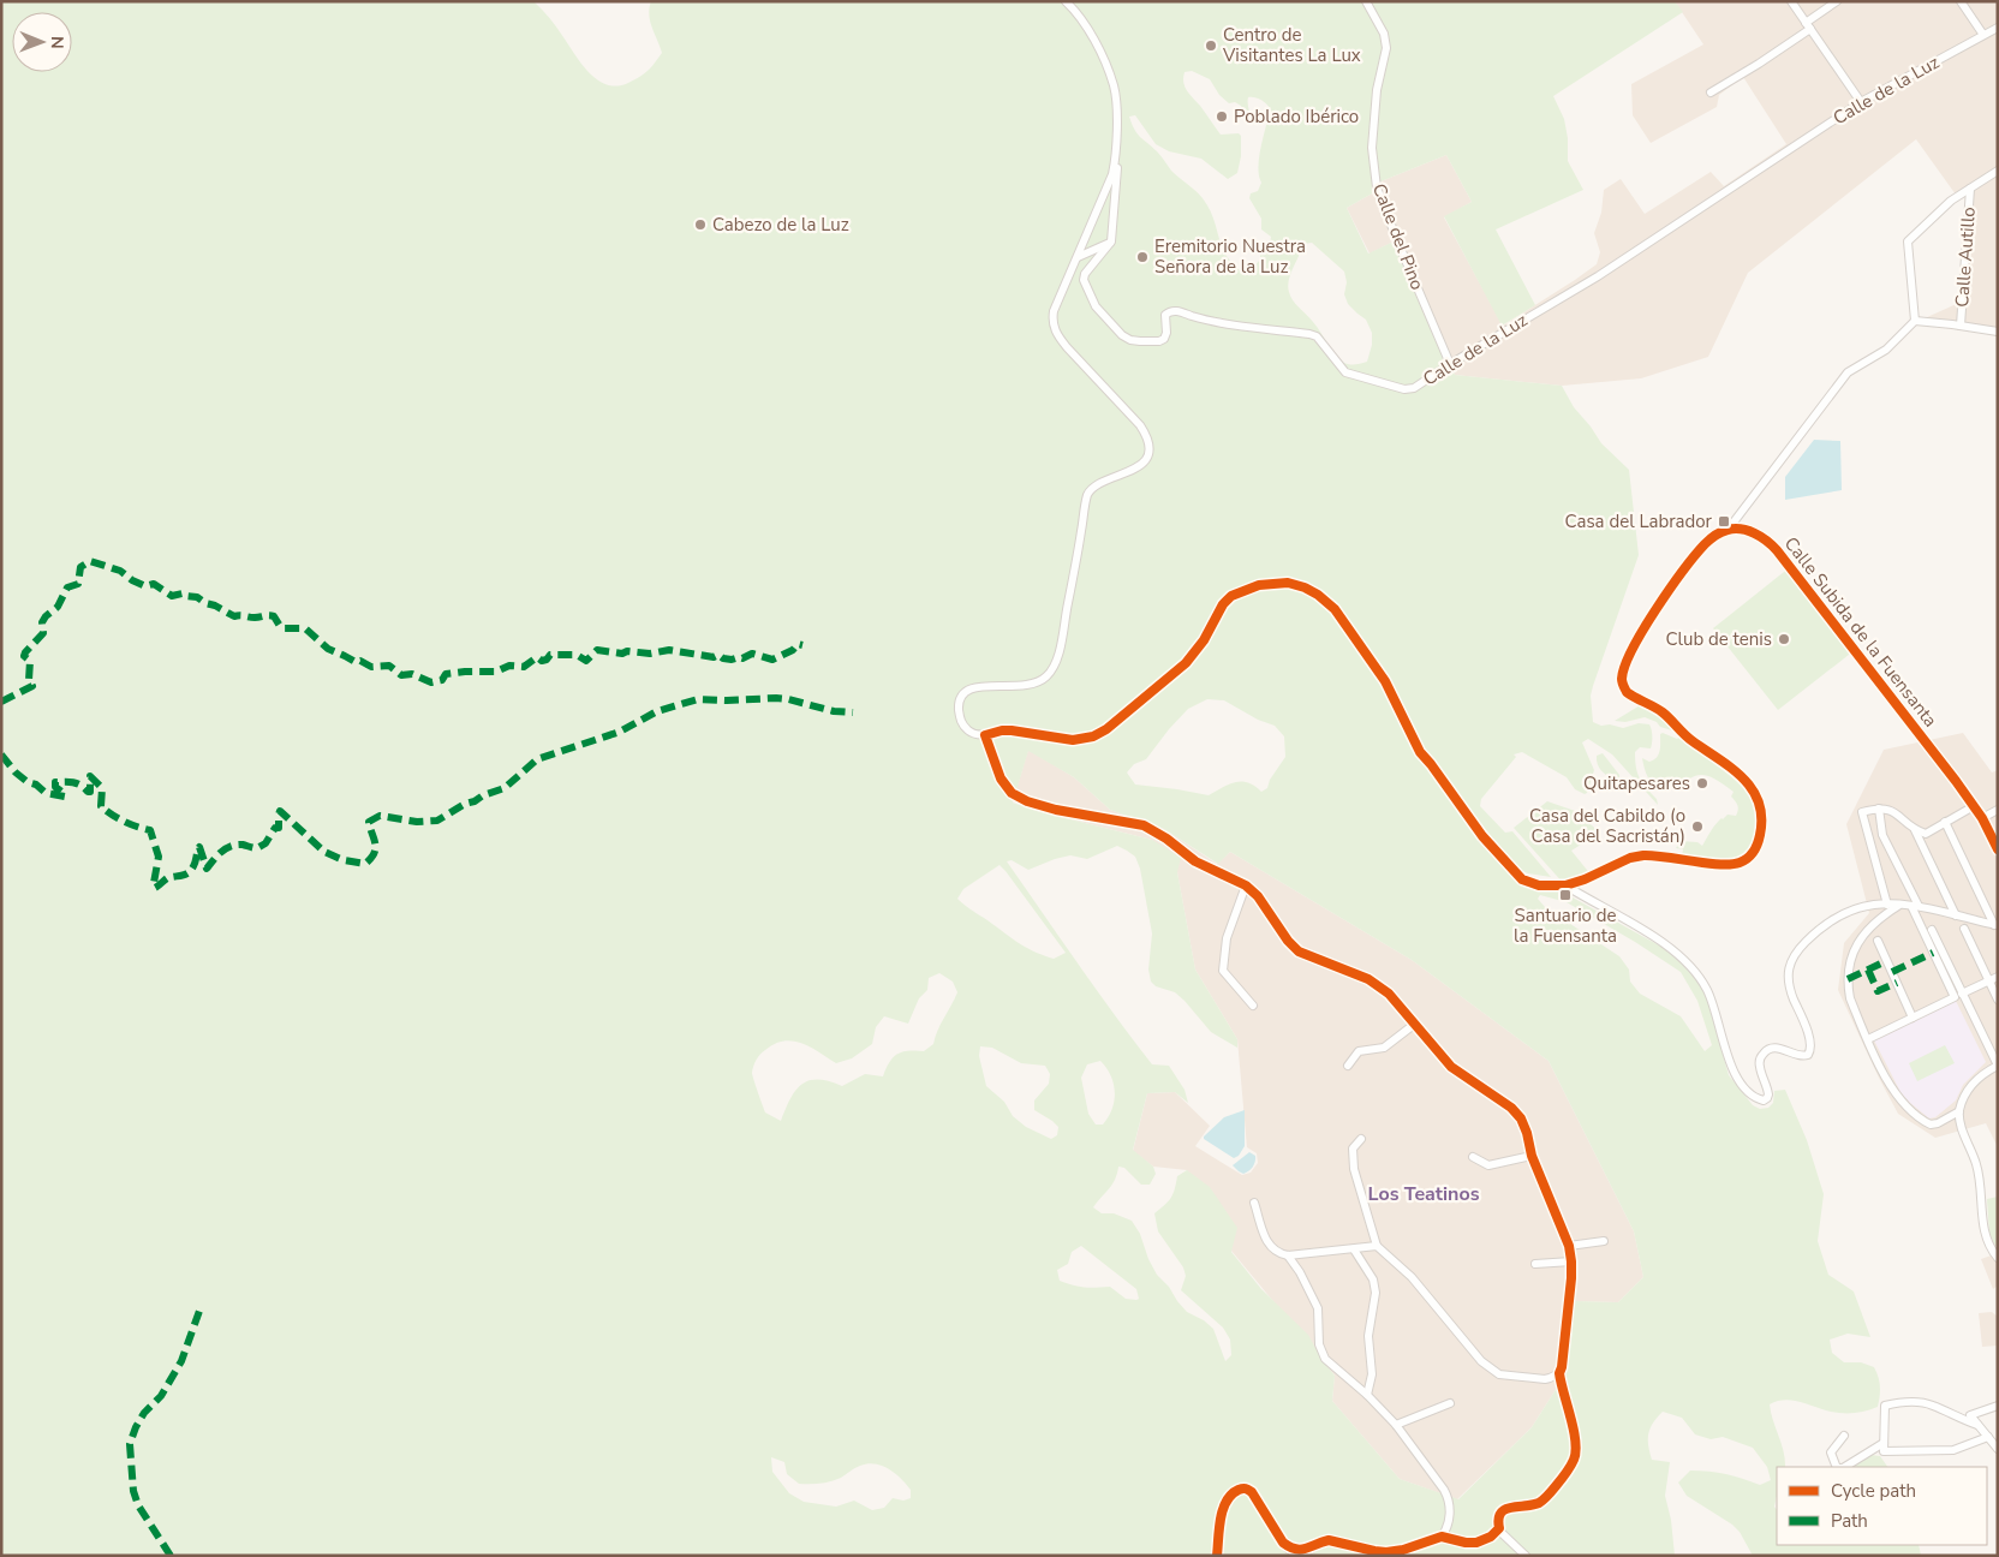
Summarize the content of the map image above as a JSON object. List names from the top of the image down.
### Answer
{
  "streets": {
    "street": [
      "Calle de la Luz",
      "Calle del Pino",
      "Calle Autillo",
      "Calle Subida de la Fuensanta"
    ]
  },
  "crossings": [
    ["Calle de la Luz", "Calle del Pino"]
  ],
  "districts": ["Los Teatinos"],
  "places": {
    "other": [
      "Centro de Visitantes La Lux",
      "Poblado Ibérico",
      "Cabezo de la Luz",
      "Eremitorio Nuestra Señora de la Luz",
      "Club de tenis",
      "Quitapesares",
      "Casa del Cabildo (o Casa del Sacristán)"
    ],
    "transit": ["Casa del Labrador", "Santuario de la Fuensanta"]
  },
  "legend": ["Cycle path", "Path"],
  "north": "right"
}
